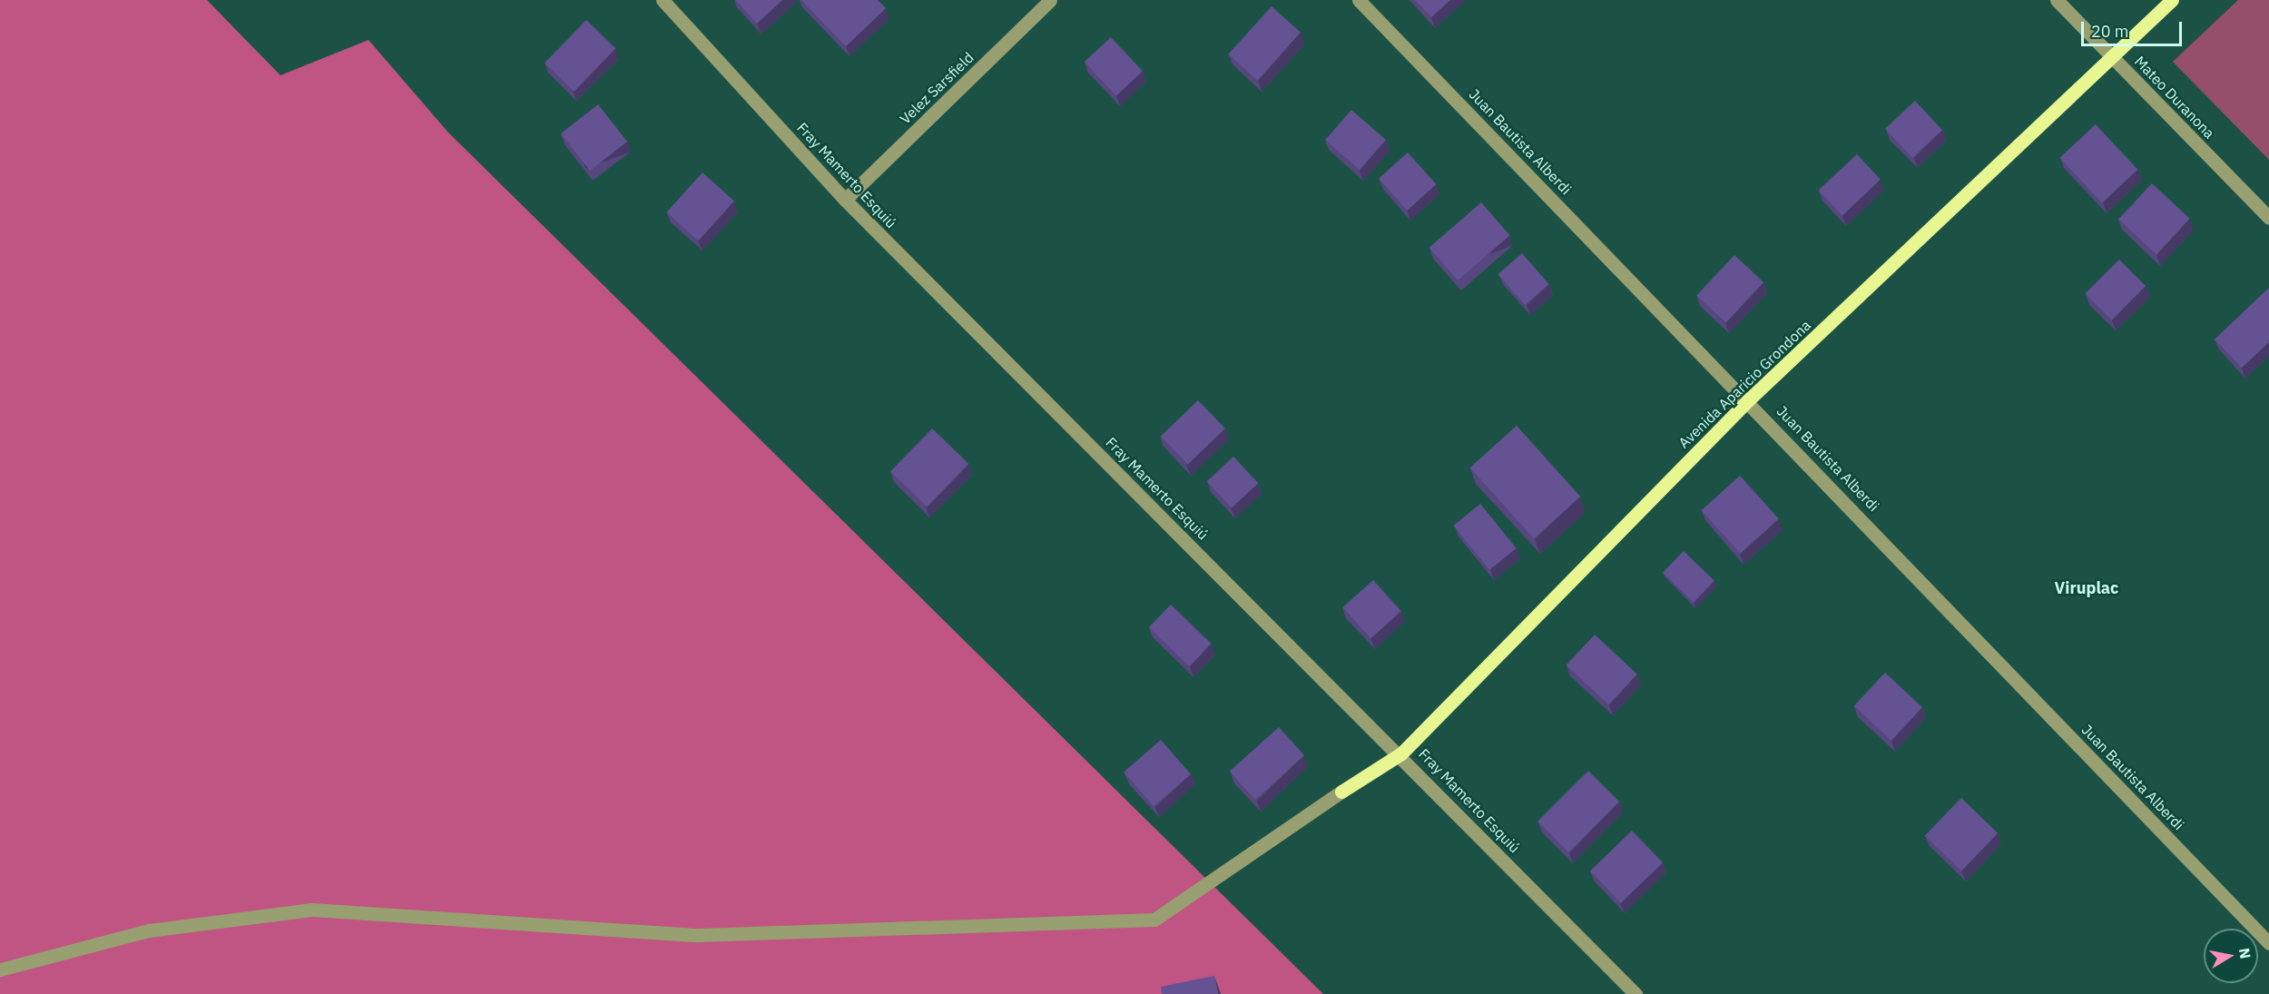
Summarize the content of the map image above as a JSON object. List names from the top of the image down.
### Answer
{
  "streets": {
    "main road": ["Avenida Aparicio Grondona"],
    "street": [
      "Velez Sarsfield",
      "Mateo Duranona",
      "Juan Bautista Alberdi",
      "Fray Mamerto Esquiú"
    ]
  },
  "crossings": [
    ["Velez Sarsfield", "Fray Mamerto Esquiú"],
    ["Mateo Duranona", "Avenida Aparicio Grondona"],
    ["Juan Bautista Alberdi", "Avenida Aparicio Grondona"],
    ["Fray Mamerto Esquiú", "Avenida Aparicio Grondona"]
  ],
  "districts": ["Viruplac"],
  "scale_bar": "20 m",
  "north": "right"
}
